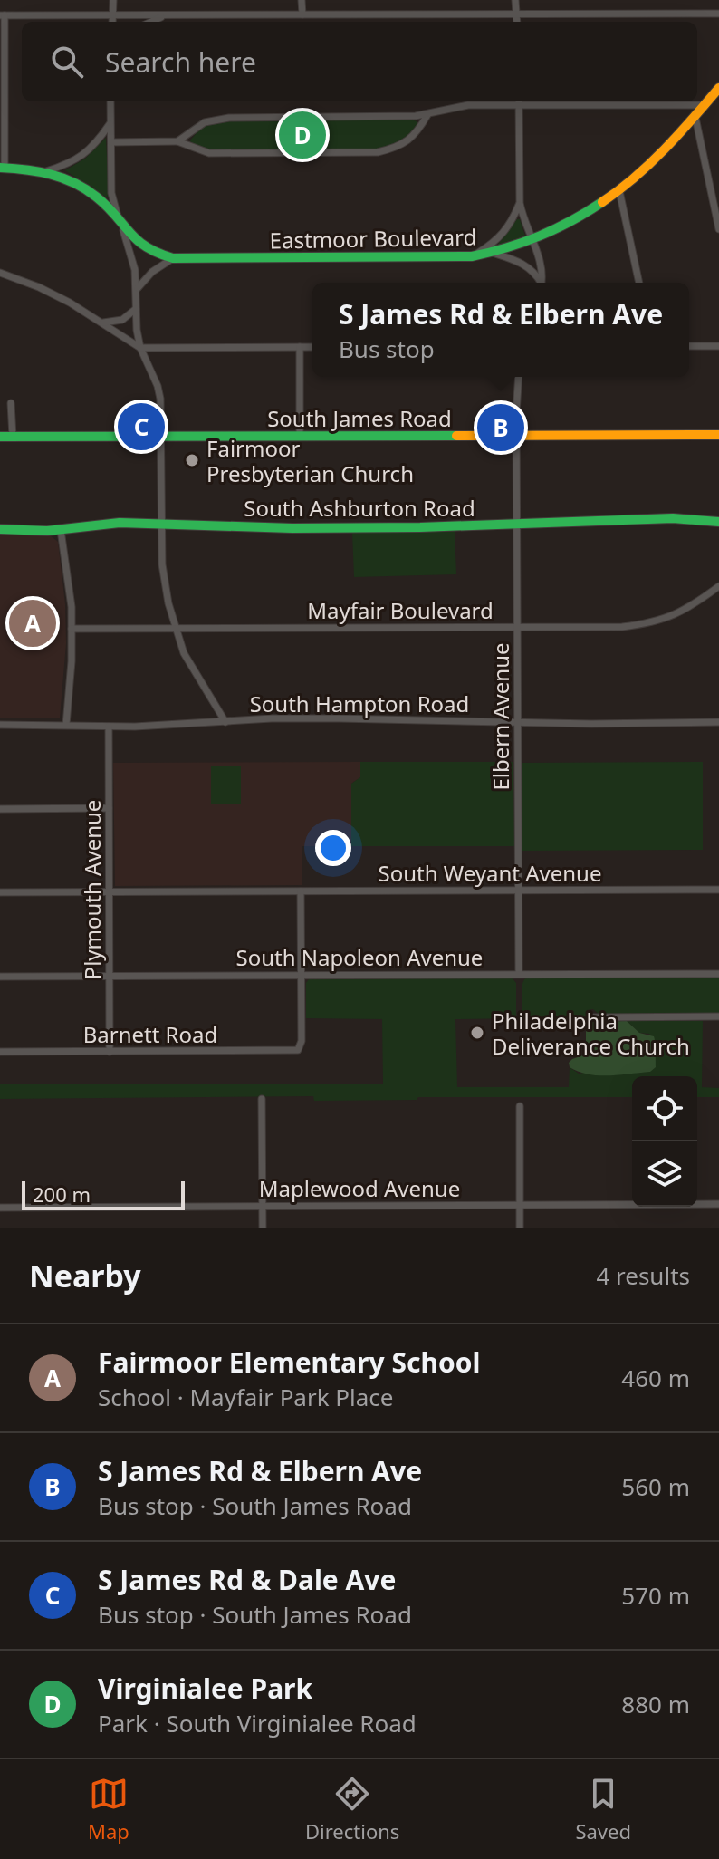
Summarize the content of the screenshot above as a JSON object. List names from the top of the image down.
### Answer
{
  "streets": {
    "street": [
      "Eastmoor Boulevard",
      "South James Road",
      "South Ashburton Road",
      "Mayfair Boulevard",
      "South Hampton Road",
      "Elbern Avenue",
      "South Weyant Avenue",
      "Plymouth Avenue",
      "South Napoleon Avenue",
      "Barnett Road",
      "Maplewood Avenue"
    ]
  },
  "crossings": [
    ["South James Road", "Elbern Avenue"],
    ["South Ashburton Road", "Elbern Avenue"],
    ["Mayfair Boulevard", "Elbern Avenue"],
    ["South Hampton Road", "Elbern Avenue"],
    ["South Hampton Road", "Plymouth Avenue"],
    ["Elbern Avenue", "South Weyant Avenue"],
    ["Elbern Avenue", "South Napoleon Avenue"],
    ["South Weyant Avenue", "Plymouth Avenue"],
    ["Plymouth Avenue", "South Napoleon Avenue"],
    ["Plymouth Avenue", "Barnett Road"],
    ["South Napoleon Avenue", "Barnett Road"]
  ],
  "places": ["Fairmoor Presbyterian Church", "Philadelphia Deliverance Church"],
  "scale_bar": "200 m",
  "page": {
    "search": "Search here",
    "pins": [
      "D",
      "C",
      "B",
      "A"
    ],
    "popup": ["S James Rd & Elbern Ave", "Bus stop"],
    "scale": "200 m",
    "heading": ["Nearby", "4 results"],
    "list": [
      {
        "mark": "A",
        "name": "Fairmoor Elementary School",
        "note": "School · Mayfair Park Place",
        "value": "460 m"
      },
      {
        "mark": "B",
        "name": "S James Rd & Elbern Ave",
        "note": "Bus stop · South James Road",
        "value": "560 m"
      },
      {
        "mark": "C",
        "name": "S James Rd & Dale Ave",
        "note": "Bus stop · South James Road",
        "value": "570 m"
      },
      {
        "mark": "D",
        "name": "Virginialee Park",
        "note": "Park · South Virginialee Road",
        "value": "880 m"
      }
    ],
    "nav": ["Map", "Directions", "Saved"]
  }
}
